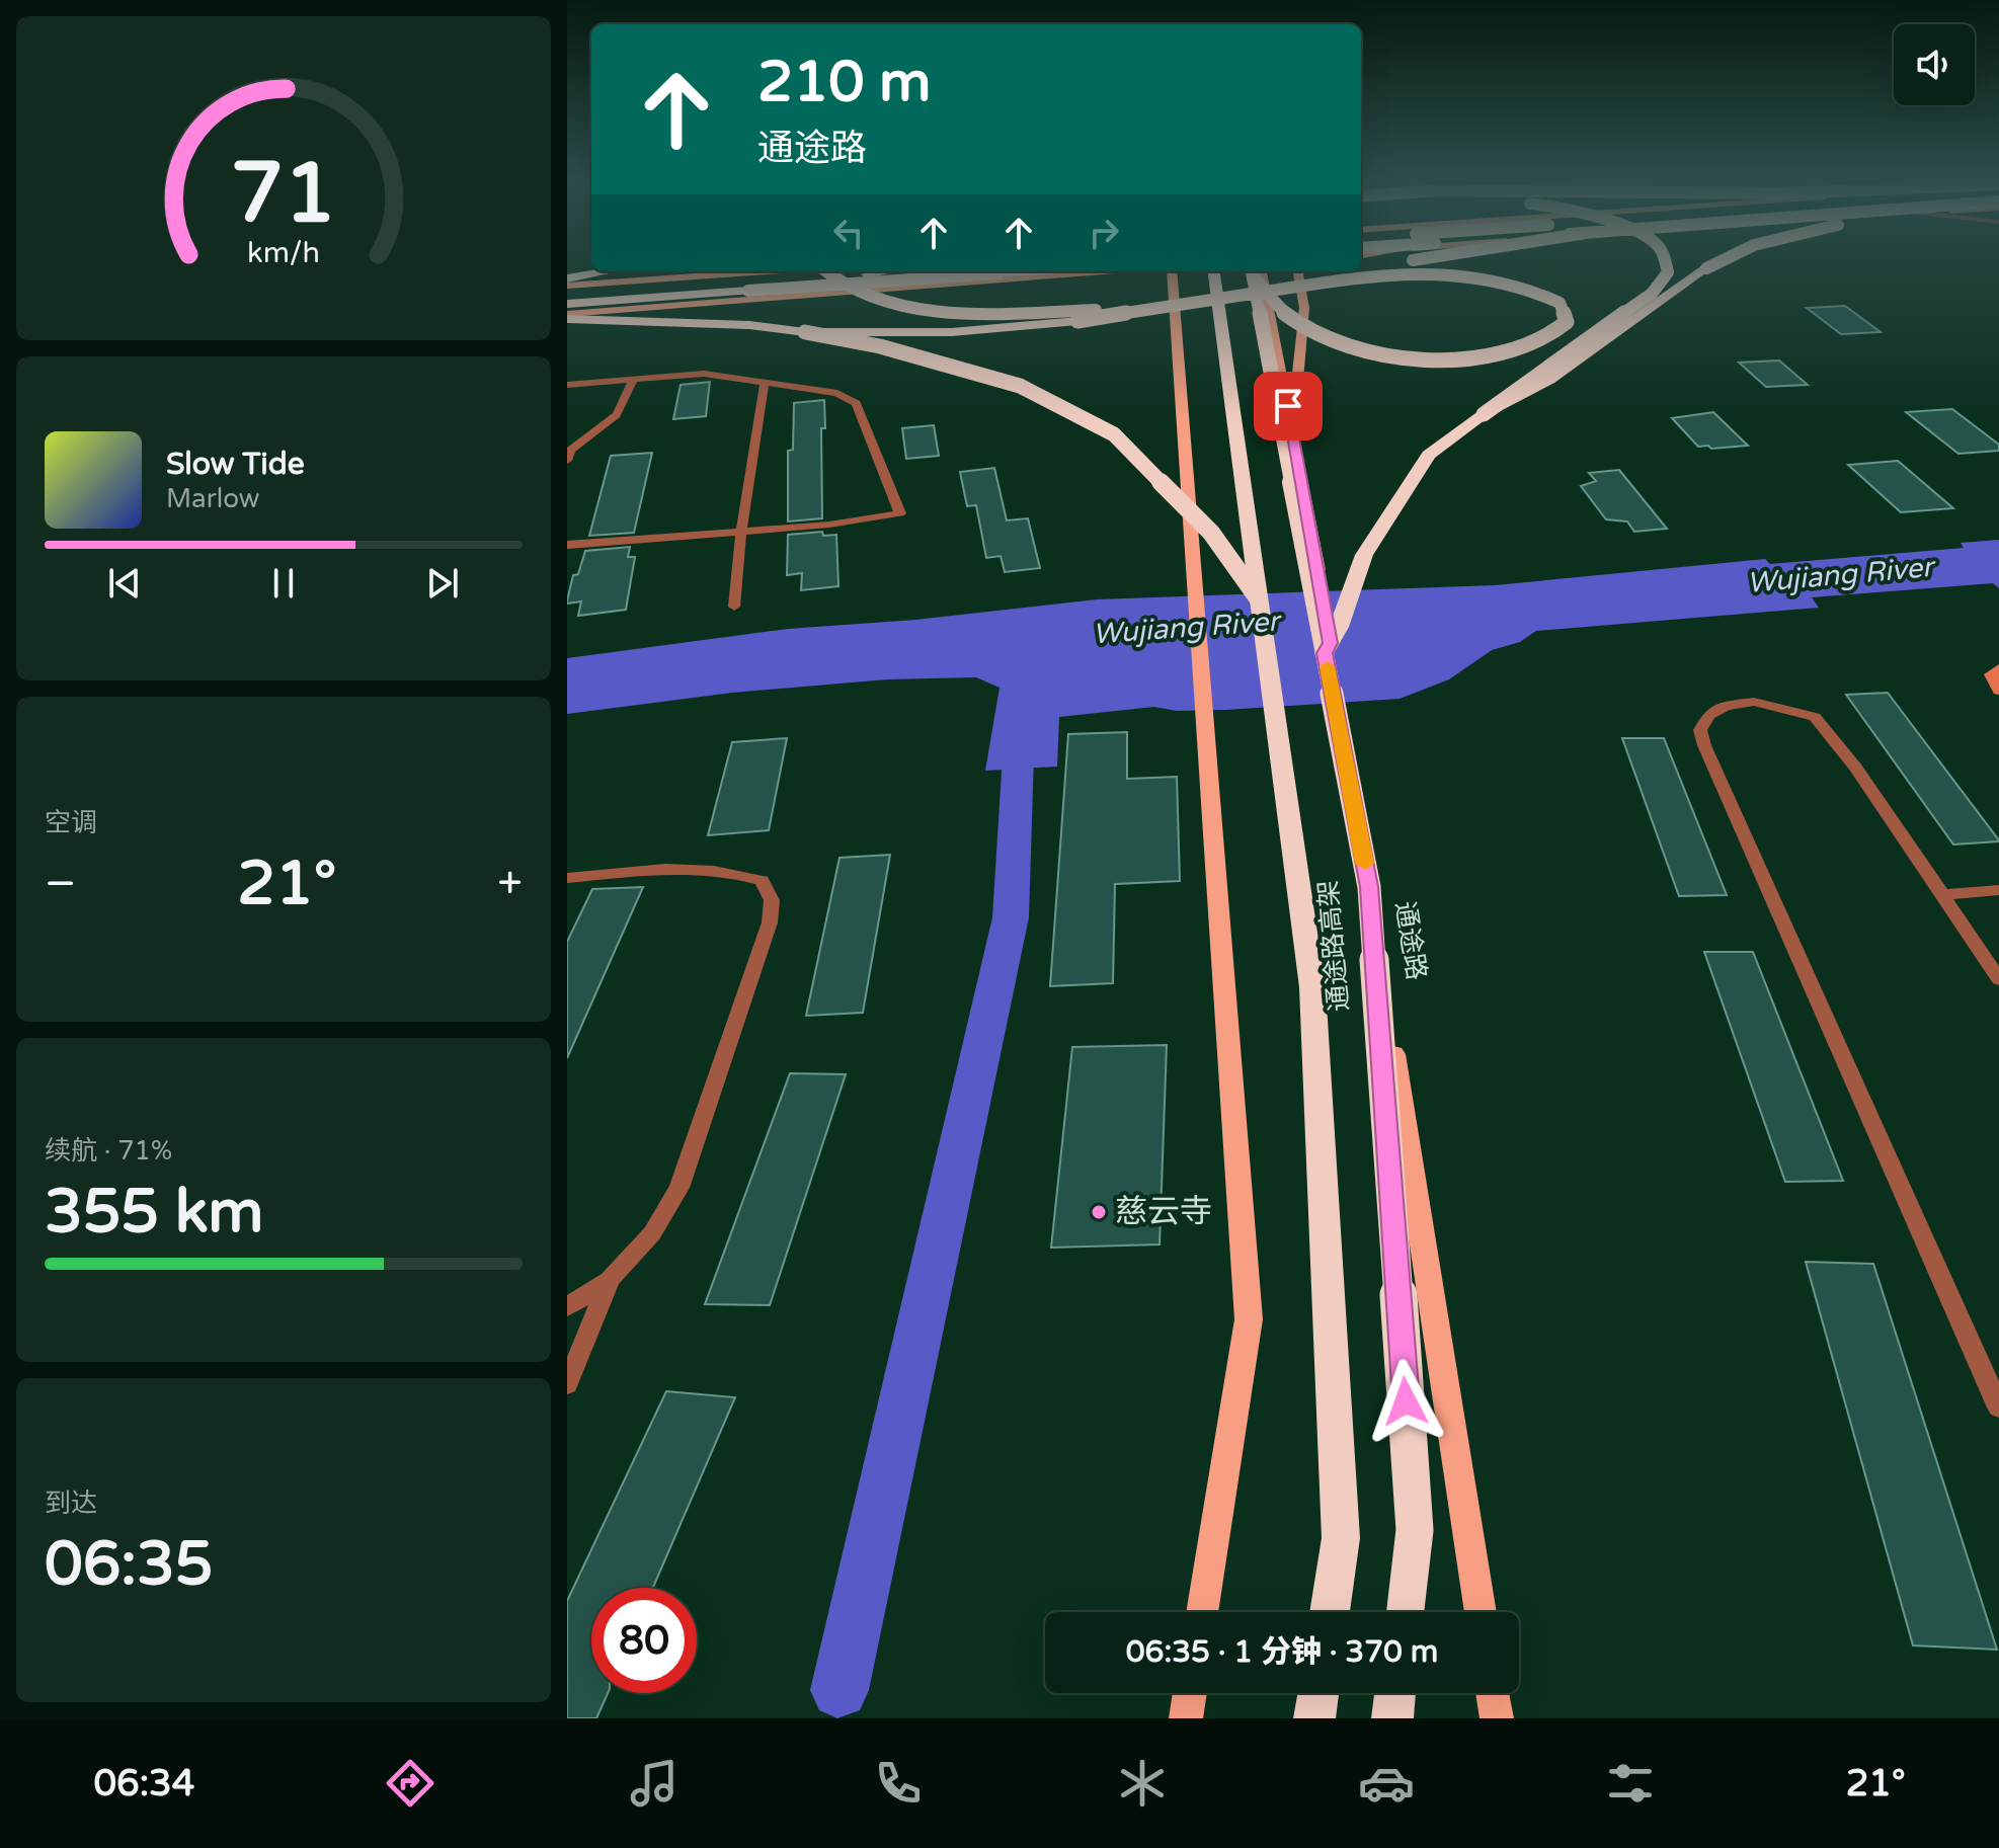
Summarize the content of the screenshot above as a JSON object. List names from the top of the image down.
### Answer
{
  "streets": {
    "highway": ["通途路高架"],
    "main road": ["通途路"]
  },
  "crossings": [
    ["通途路", "通途路高架"]
  ],
  "water": ["Wujiang River"],
  "places": ["慈云寺"],
  "page": {
    "turn": ["210 m", "通途路"],
    "song": ["Slow Tide", "Marlow"],
    "tile": [
      "空调",
      ["续航 · 71%", "355 km"],
      ["到达", "06:35"]
    ],
    "heat": ["−", "21°", "+"],
    "limit": "80",
    "trip": "06:35 · 1 分钟 · 370 m",
    "tabs": ["06:34", "21°"],
    "gauge": ["71", "km/h"]
  }
}
